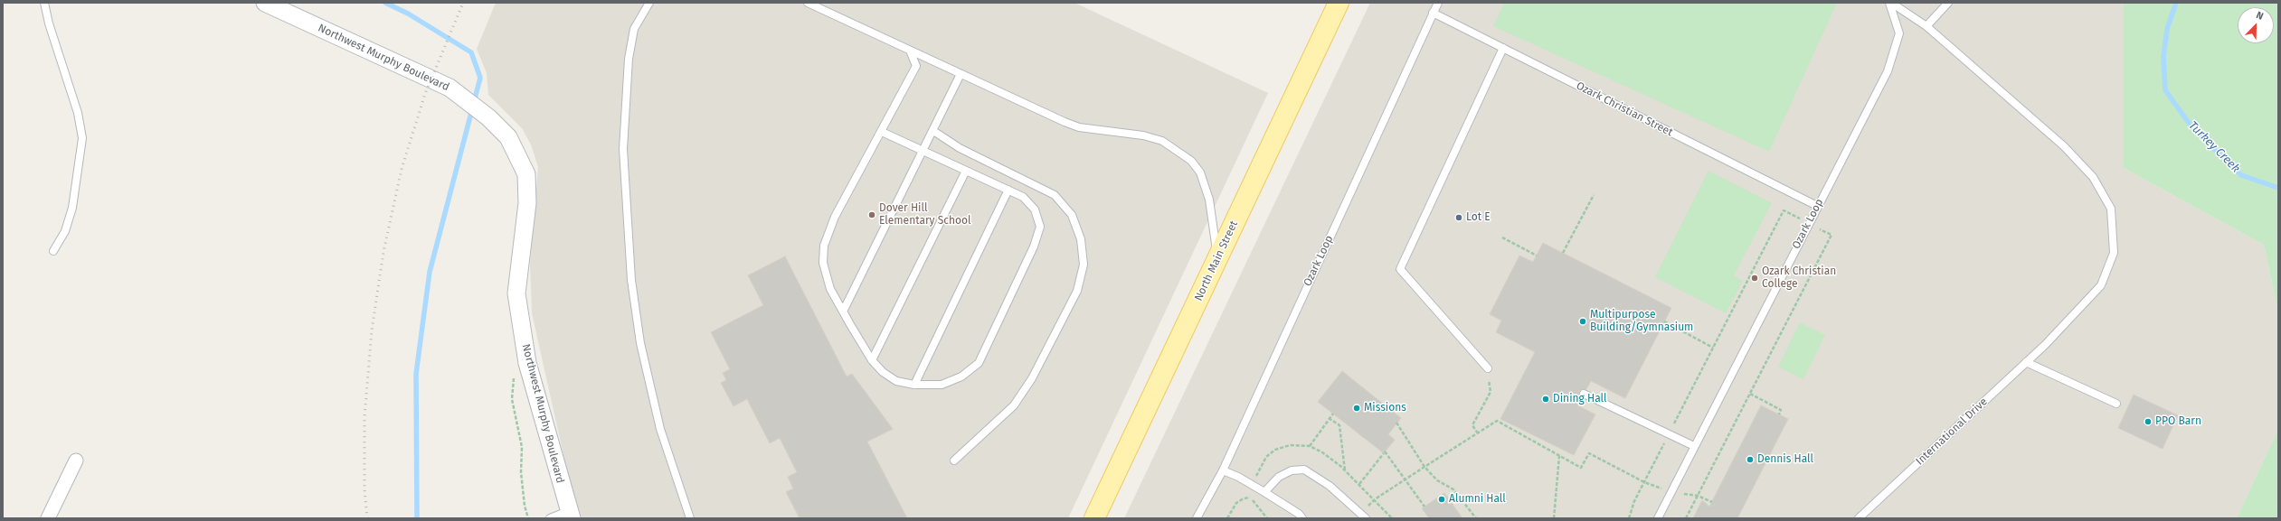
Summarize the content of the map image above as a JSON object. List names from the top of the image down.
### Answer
{
  "streets": {
    "main road": ["North Main Street"],
    "street": ["Northwest Murphy Boulevard"],
    "lane": ["Ozark Christian Street", "Ozark Loop", "International Drive"]
  },
  "crossings": [
    ["Ozark Christian Street", "Ozark Loop"],
    ["Ozark Loop", "International Drive"]
  ],
  "water": ["Turkey Creek"],
  "places": [
    "Dover Hill Elementary School",
    "Lot E",
    "Ozark Christian College",
    "Multipurpose Building/Gymnasium",
    "Dining Hall",
    "Missions",
    "PPO Barn",
    "Dennis Hall",
    "Alumni Hall"
  ],
  "north": "top right"
}
